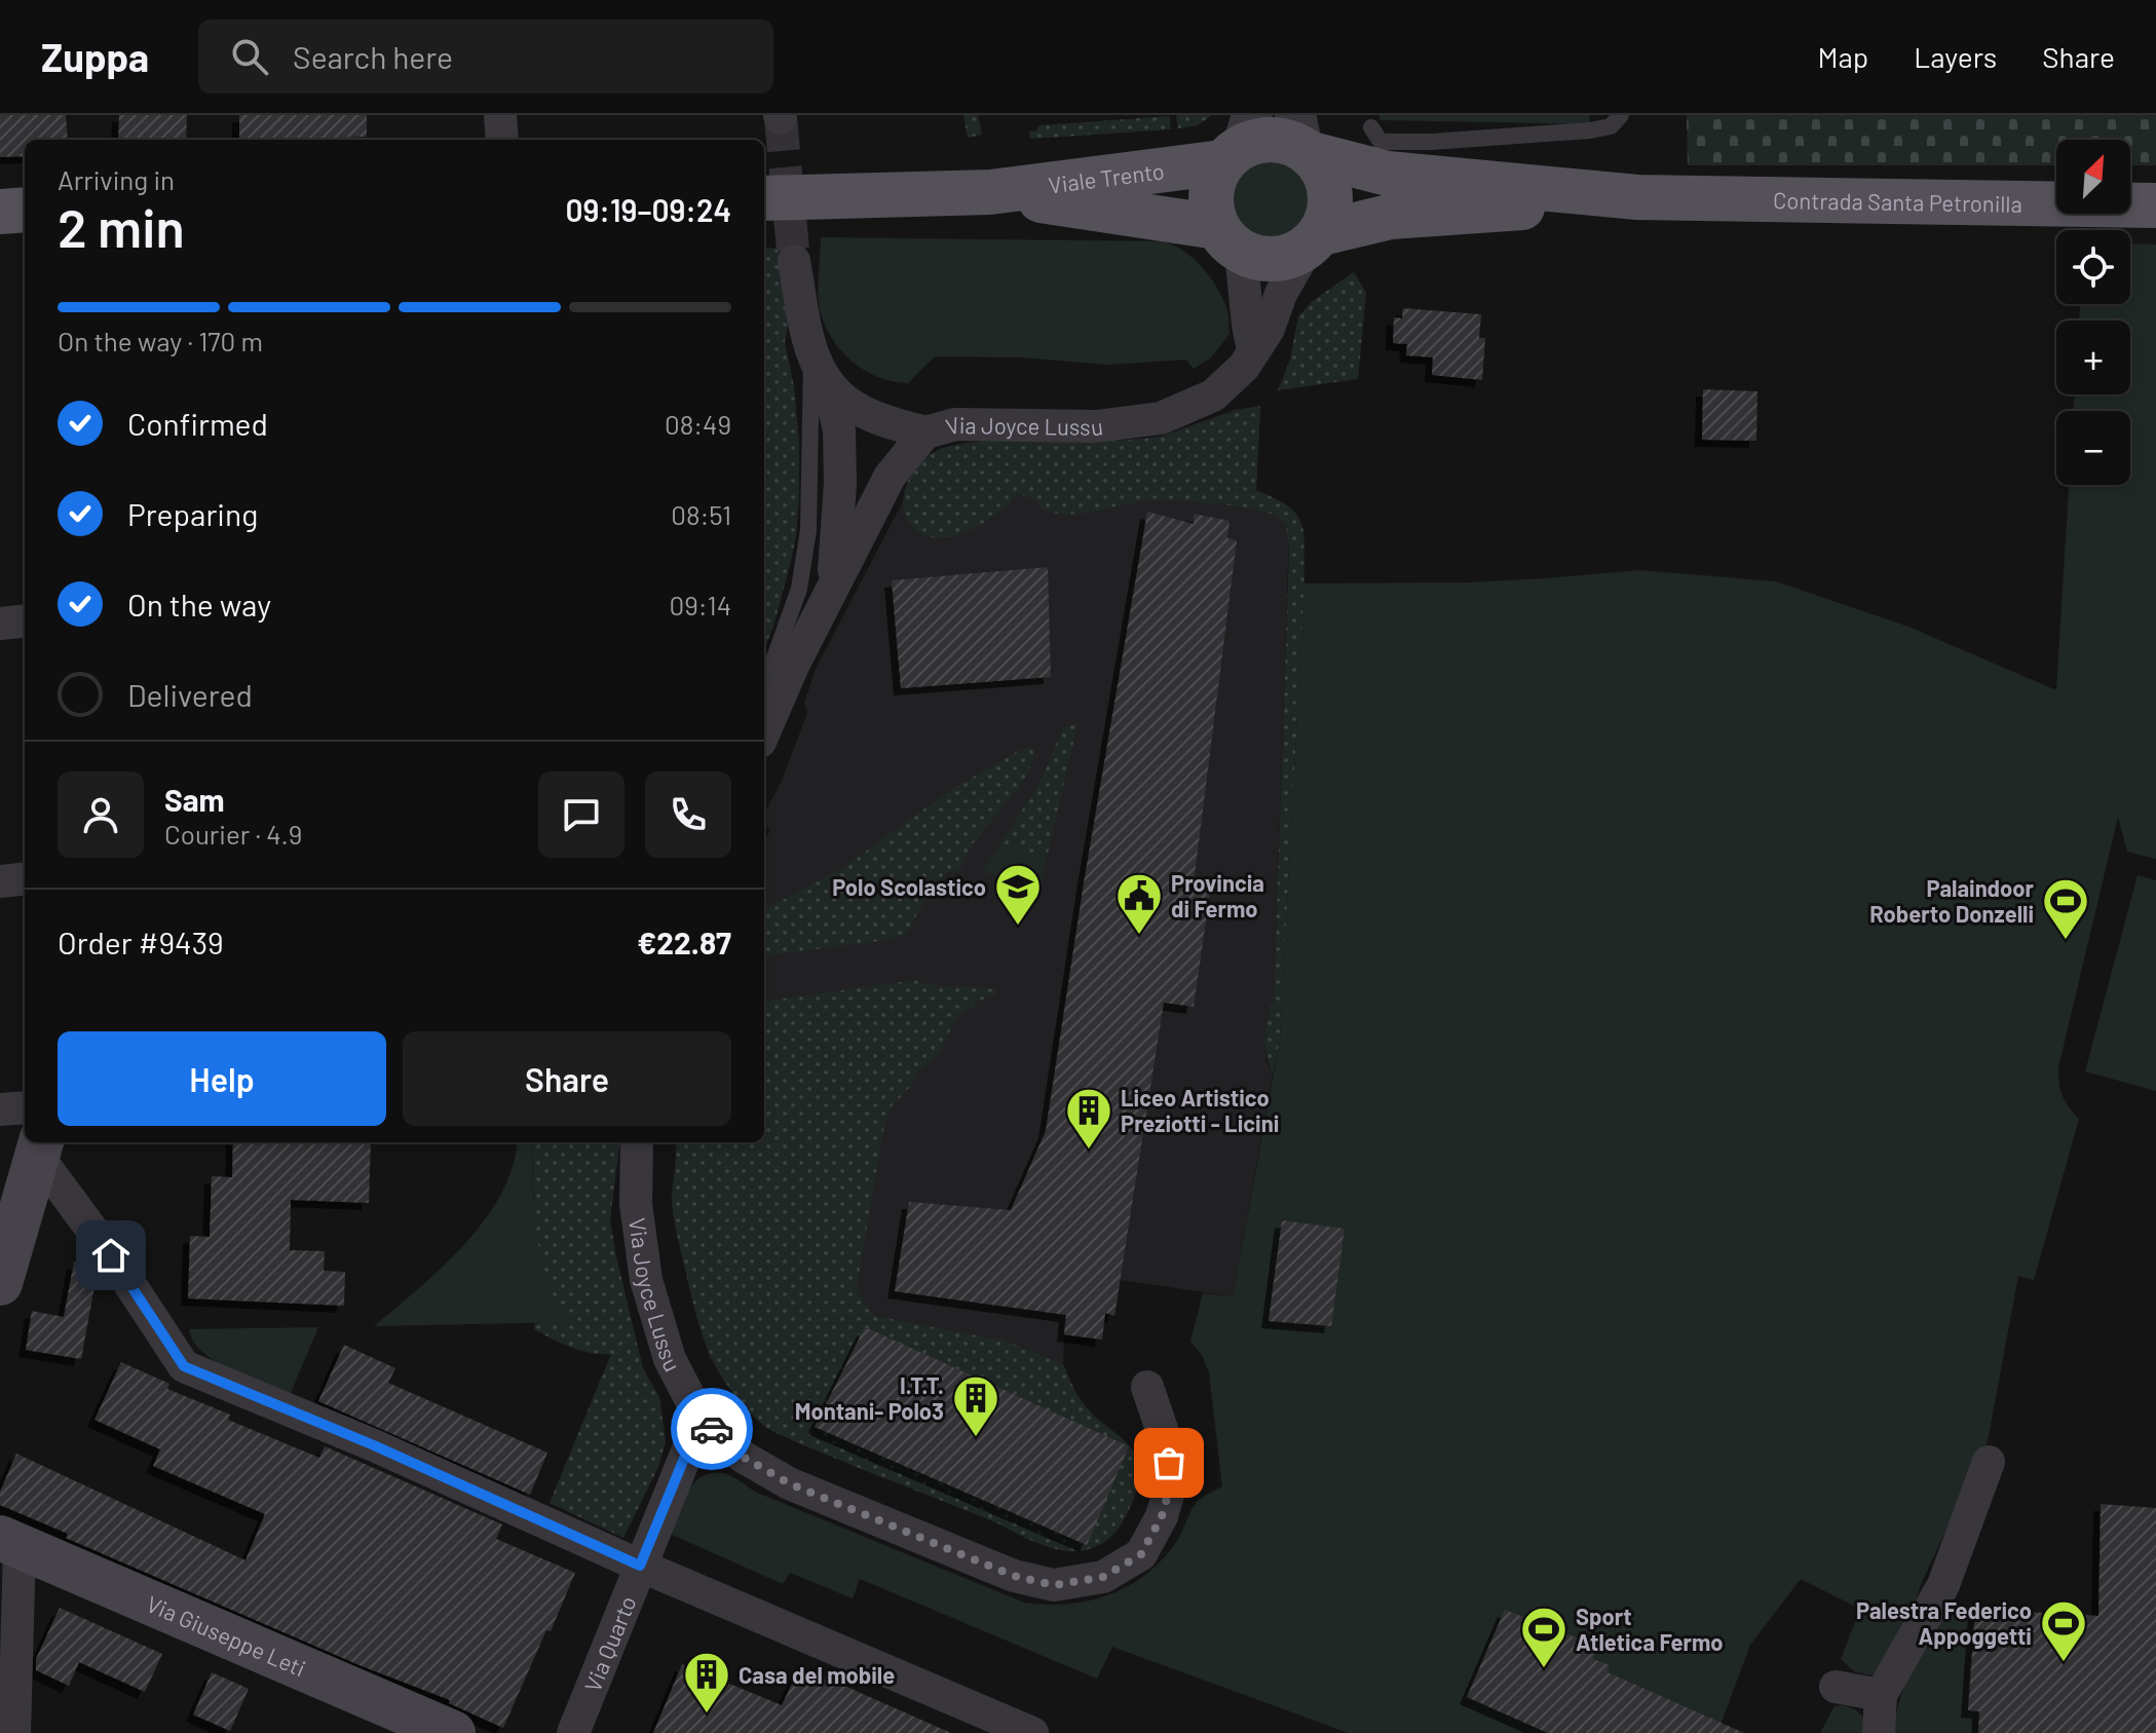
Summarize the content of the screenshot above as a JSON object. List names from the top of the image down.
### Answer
{
  "streets": {
    "main road": ["Viale Trento", "Contrada Santa Petronilla", "Via Giuseppe Leti"],
    "street": ["Via Joyce Lussu", "Via Quarto"]
  },
  "crossings": [
    ["Viale Trento", "Contrada Santa Petronilla"],
    ["Viale Trento", "Via Joyce Lussu"],
    ["Contrada Santa Petronilla", "Via Joyce Lussu"],
    ["Via Joyce Lussu", "Via Quarto"]
  ],
  "places": {
    "school or university": ["Polo Scolastico"],
    "public building": ["Provincia di Fermo"],
    "sports": ["Palaindoor Roberto Donzelli", "Palestra Federico Appoggetti", "Sport Atletica Fermo"],
    "building": ["Liceo Artistico Preziotti - Licini", "I.T.T. Montani- Polo3", "Casa del mobile"]
  },
  "north": "top right",
  "page": {
    "header": "Zuppa",
    "search": "Search here",
    "nav": ["Map", "Layers", "Share"],
    "map_buttons": ["+", "−"],
    "heading": ["2 min", "Arriving in", "09:19–09:24"],
    "panel": [
      "Sam",
      "Courier · 4.9",
      "Order #9439",
      "€22.87"
    ],
    "bar": "On the way · 170 m",
    "list": [
      ["Confirmed", "08:49"],
      ["Preparing", "08:51"],
      ["On the way", "09:14"],
      "Delivered"
    ],
    "buttons": ["Help", "Share"]
  }
}
